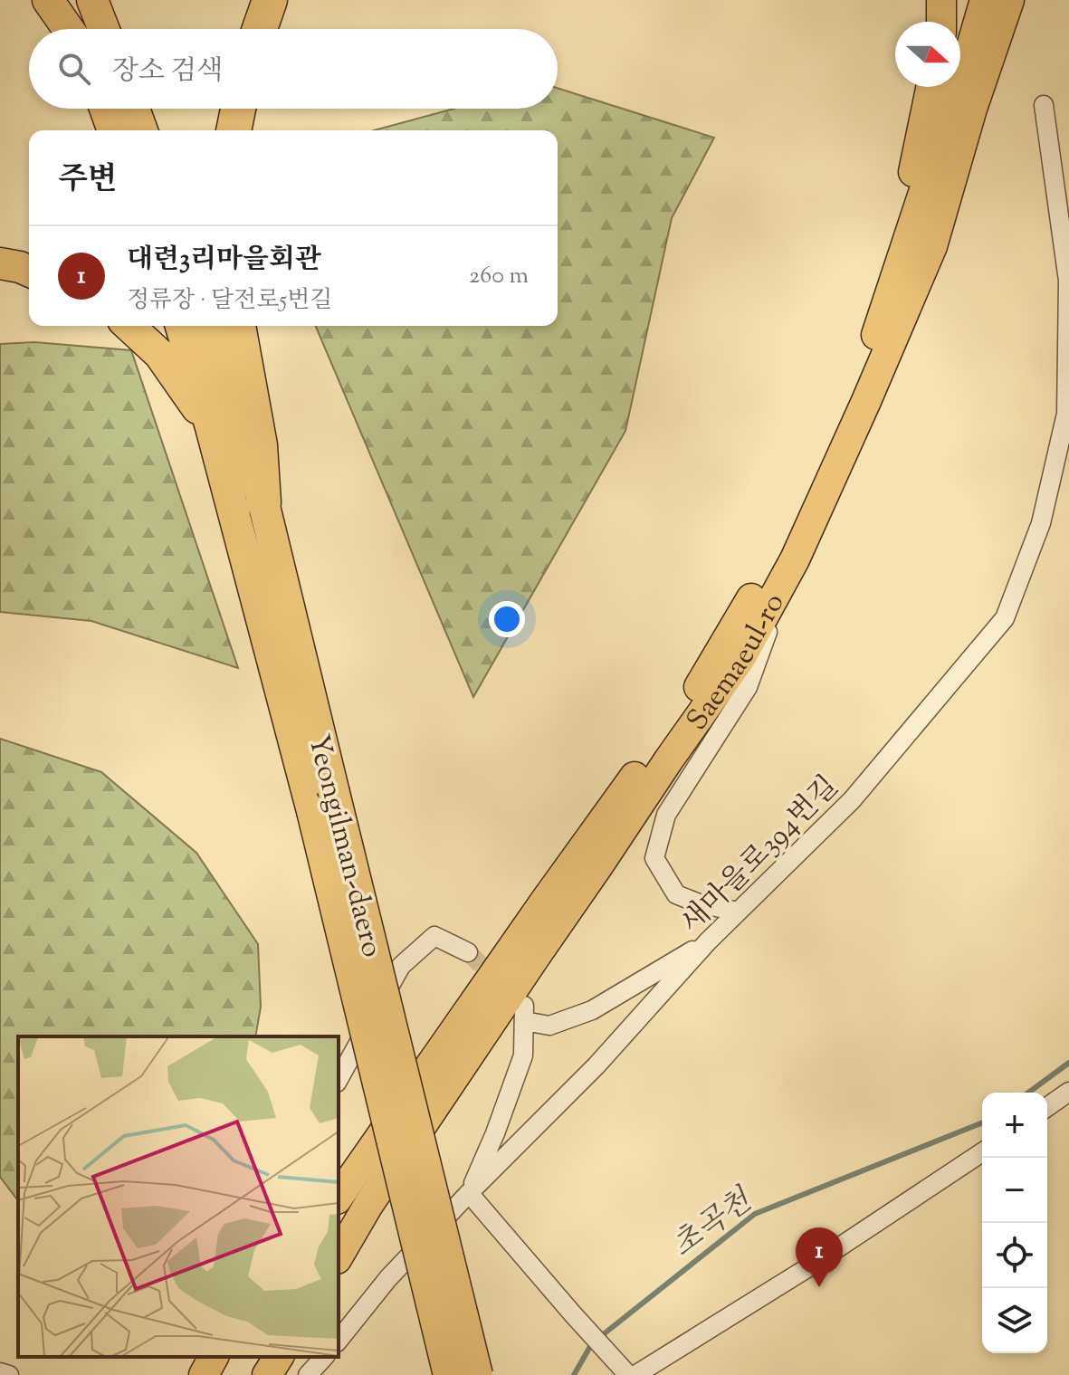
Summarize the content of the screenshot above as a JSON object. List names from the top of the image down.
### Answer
{
  "streets": {
    "highway": ["Yeongilman-daero"],
    "main road": ["Saemaeul-ro"],
    "street": ["새마을로394번길"]
  },
  "water": ["초곡천"],
  "north": "right",
  "page": {
    "search": "장소 검색",
    "heading": "주변",
    "list": [
      {
        "mark": "1",
        "name": "대련3리마을회관",
        "note": "정류장 · 달전로5번길",
        "value": "260 m"
      }
    ],
    "map_buttons": ["+", "−"],
    "pins": "1"
  }
}
